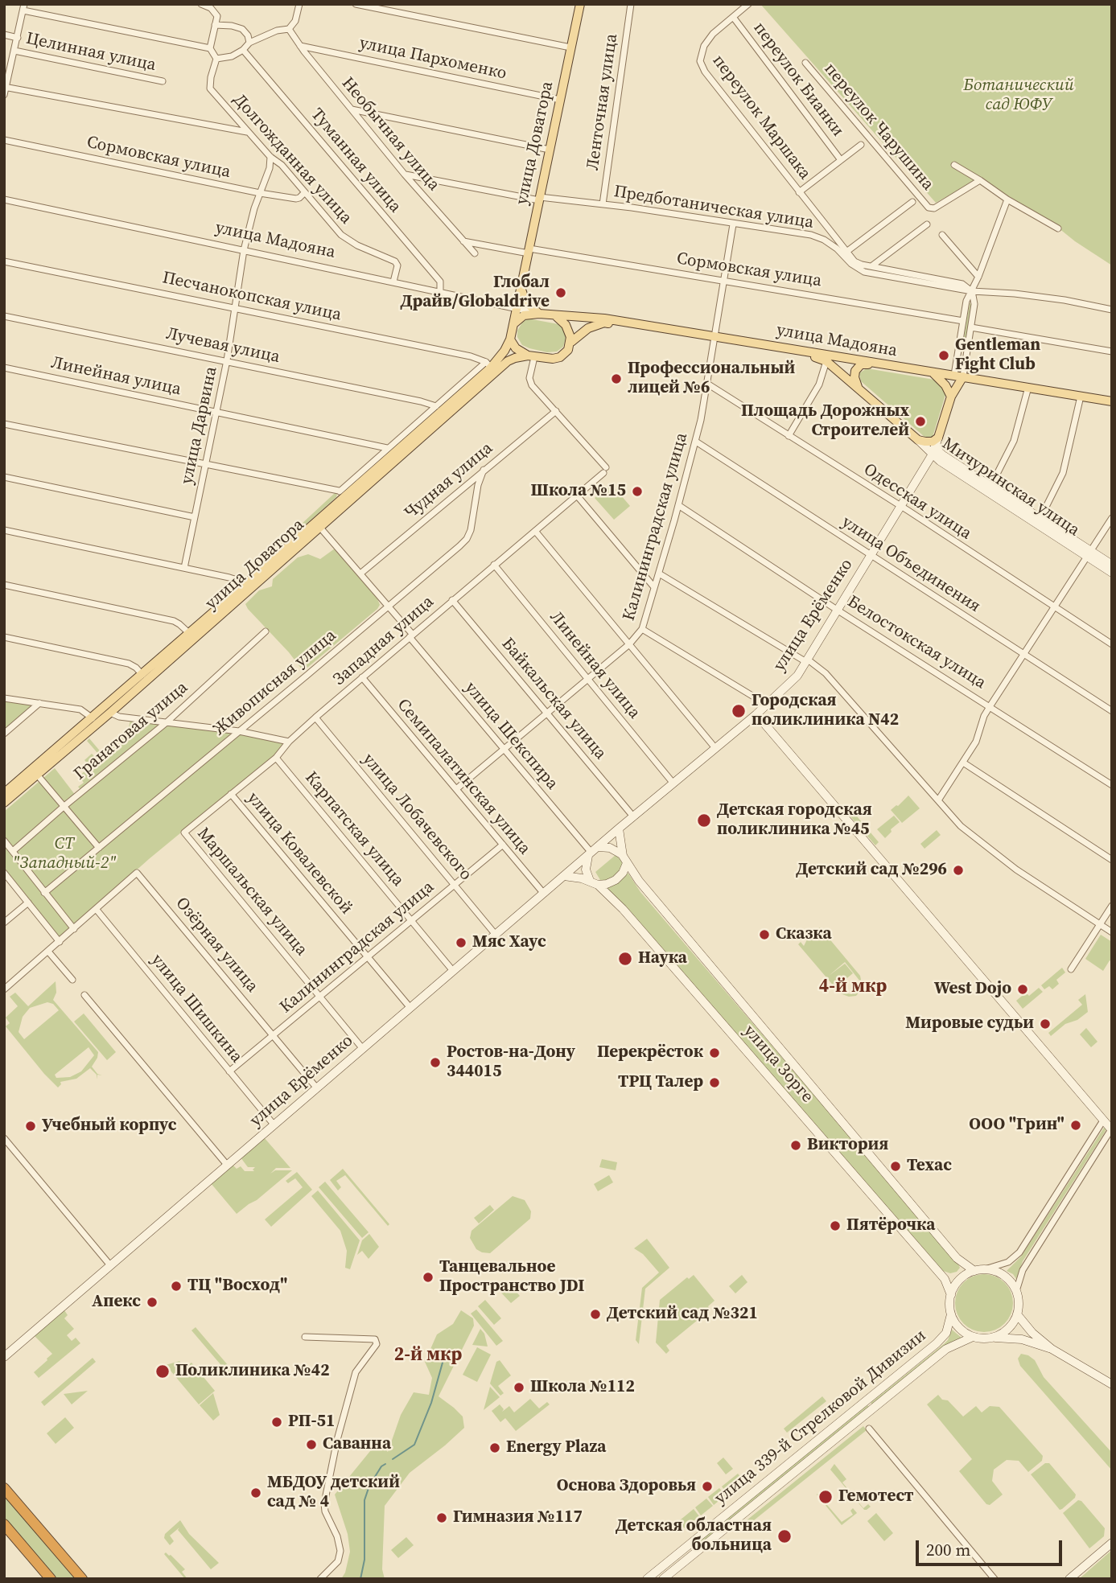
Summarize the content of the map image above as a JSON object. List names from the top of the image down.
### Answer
{
  "streets": {
    "main road": [
      "улица Доватора",
      "улица Мадояна",
      "Мичуринская улица",
      "улица Ерёменко",
      "улица Зорге",
      "улица 339-й Стрелковой Дивизии"
    ],
    "street": [
      "Целинная улица",
      "улица Пархоменко",
      "переулок Бианки",
      "Ленточная улица",
      "переулок Маршака",
      "переулок Чарушина",
      "Необычная улица",
      "Сормовская улица",
      "Долгожданная улица",
      "Туманная улица",
      "Предботаническая улица",
      "Песчанокопская улица",
      "Лучевая улица",
      "Линейная улица",
      "улица Дарвина",
      "Чудная улица",
      "Одесская улица",
      "Калининградская улица",
      "улица Объединения",
      "Западная улица",
      "Белостокская улица",
      "Живописная улица",
      "Байкальская улица",
      "Гранатовая улица",
      "улица Шекспира",
      "Семипалатинская улица",
      "улица Лобачевского",
      "Карпатская улица",
      "улица Ковалевской",
      "Маршальская улица",
      "Озёрная улица",
      "улица Шишкина"
    ]
  },
  "crossings": [
    ["улица Пархоменко", "Необычная улица"],
    ["улица Пархоменко", "улица Доватора"],
    ["переулок Бианки", "переулок Маршака"],
    ["Ленточная улица", "Предботаническая улица"],
    ["переулок Маршака", "Предботаническая улица"],
    ["Необычная улица", "Сормовская улица"],
    ["Необычная улица", "Предботаническая улица"],
    ["улица Доватора", "Сормовская улица"],
    ["улица Доватора", "Предботаническая улица"],
    ["улица Доватора", "улица Мадояна"],
    ["улица Доватора", "Песчанокопская улица"],
    ["улица Доватора", "Лучевая улица"],
    ["улица Доватора", "Линейная улица"],
    ["улица Доватора", "улица Шекспира"],
    ["Сормовская улица", "Долгожданная улица"],
    ["Сормовская улица", "улица Дарвина"],
    ["Сормовская улица", "Калининградская улица"],
    ["Долгожданная улица", "Туманная улица"],
    ["Долгожданная улица", "улица Мадояна"],
    ["Долгожданная улица", "улица Дарвина"],
    ["Туманная улица", "улица Мадояна"],
    ["Предботаническая улица", "Калининградская улица"],
    ["улица Мадояна", "улица Дарвина"],
    ["улица Мадояна", "Мичуринская улица"],
    ["улица Мадояна", "Калининградская улица"],
    ["улица Мадояна", "улица Ерёменко"],
    ["Песчанокопская улица", "улица Дарвина"],
    ["Лучевая улица", "улица Дарвина"],
    ["Линейная улица", "улица Дарвина"],
    ["Линейная улица", "Калининградская улица"],
    ["Линейная улица", "улица Ерёменко"],
    ["Линейная улица", "Западная улица"],
    ["Чудная улица", "Западная улица"],
    ["Чудная улица", "Живописная улица"],
    ["Чудная улица", "улица Шекспира"],
    ["Мичуринская улица", "улица Ерёменко"],
    ["Одесская улица", "Калининградская улица"],
    ["Одесская улица", "улица Ерёменко"],
    ["Калининградская улица", "улица Объединения"],
    ["Калининградская улица", "Белостокская улица"],
    ["Калининградская улица", "Байкальская улица"],
    ["Калининградская улица", "улица Шекспира"],
    ["Калининградская улица", "Семипалатинская улица"],
    ["Калининградская улица", "улица Лобачевского"],
    ["Калининградская улица", "Карпатская улица"],
    ["Калининградская улица", "улица Ковалевской"],
    ["Калининградская улица", "Маршальская улица"],
    ["Калининградская улица", "Озёрная улица"],
    ["Калининградская улица", "улица Шишкина"],
    ["улица Объединения", "улица Ерёменко"],
    ["улица Ерёменко", "Белостокская улица"],
    ["улица Ерёменко", "Байкальская улица"],
    ["улица Ерёменко", "улица Шекспира"],
    ["улица Ерёменко", "Семипалатинская улица"],
    ["улица Ерёменко", "улица Лобачевского"],
    ["улица Ерёменко", "Карпатская улица"],
    ["улица Ерёменко", "улица Ковалевской"],
    ["улица Ерёменко", "Маршальская улица"],
    ["улица Ерёменко", "Озёрная улица"],
    ["улица Ерёменко", "улица Шишкина"],
    ["улица Ерёменко", "улица Зорге"],
    ["Западная улица", "Байкальская улица"],
    ["Западная улица", "улица Шекспира"],
    ["Западная улица", "Семипалатинская улица"],
    ["Западная улица", "улица Лобачевского"],
    ["Западная улица", "Карпатская улица"],
    ["Западная улица", "улица Ковалевской"],
    ["Западная улица", "Маршальская улица"],
    ["Живописная улица", "улица Шекспира"],
    ["улица Шекспира", "улица Зорге"],
    ["Озёрная улица", "улица Шишкина"],
    ["улица Зорге", "улица 339-й Стрелковой Дивизии"]
  ],
  "districts": ["4-й мкр", "2-й мкр"],
  "parks": ["Ботанический сад ЮФУ", "СТ \"Западный-2\""],
  "places": [
    "Глобал Драйв/Globaldrive",
    "Gentleman Fight Club",
    "Профессиональный лицей №6",
    "Площадь Дорожных Строителей",
    "Школа №15",
    "Городская поликлиника N42",
    "Детская городская поликлиника №45",
    "Детский сад №296",
    "Сказка",
    "Мяс Хаус",
    "Наука",
    "West Dojo",
    "Мировые судьи",
    "Перекрёсток",
    "Ростов-на-Дону 344015",
    "ТРЦ Талер",
    "ООО \"Грин\"",
    "Учебный корпус",
    "Виктория",
    "Техас",
    "Пятёрочка",
    "Танцевальное Пространство JDI",
    "ТЦ \"Восход\"",
    "Апекс",
    "Детский сад №321",
    "Поликлиника №42",
    "Школа №112",
    "РП-51",
    "Саванна",
    "Energy Plaza",
    "Основа Здоровья",
    "МБДОУ детский сад № 4",
    "Гемотест",
    "Гимназия №117",
    "Детская областная больница"
  ],
  "scale_bar": "200 m"
}
